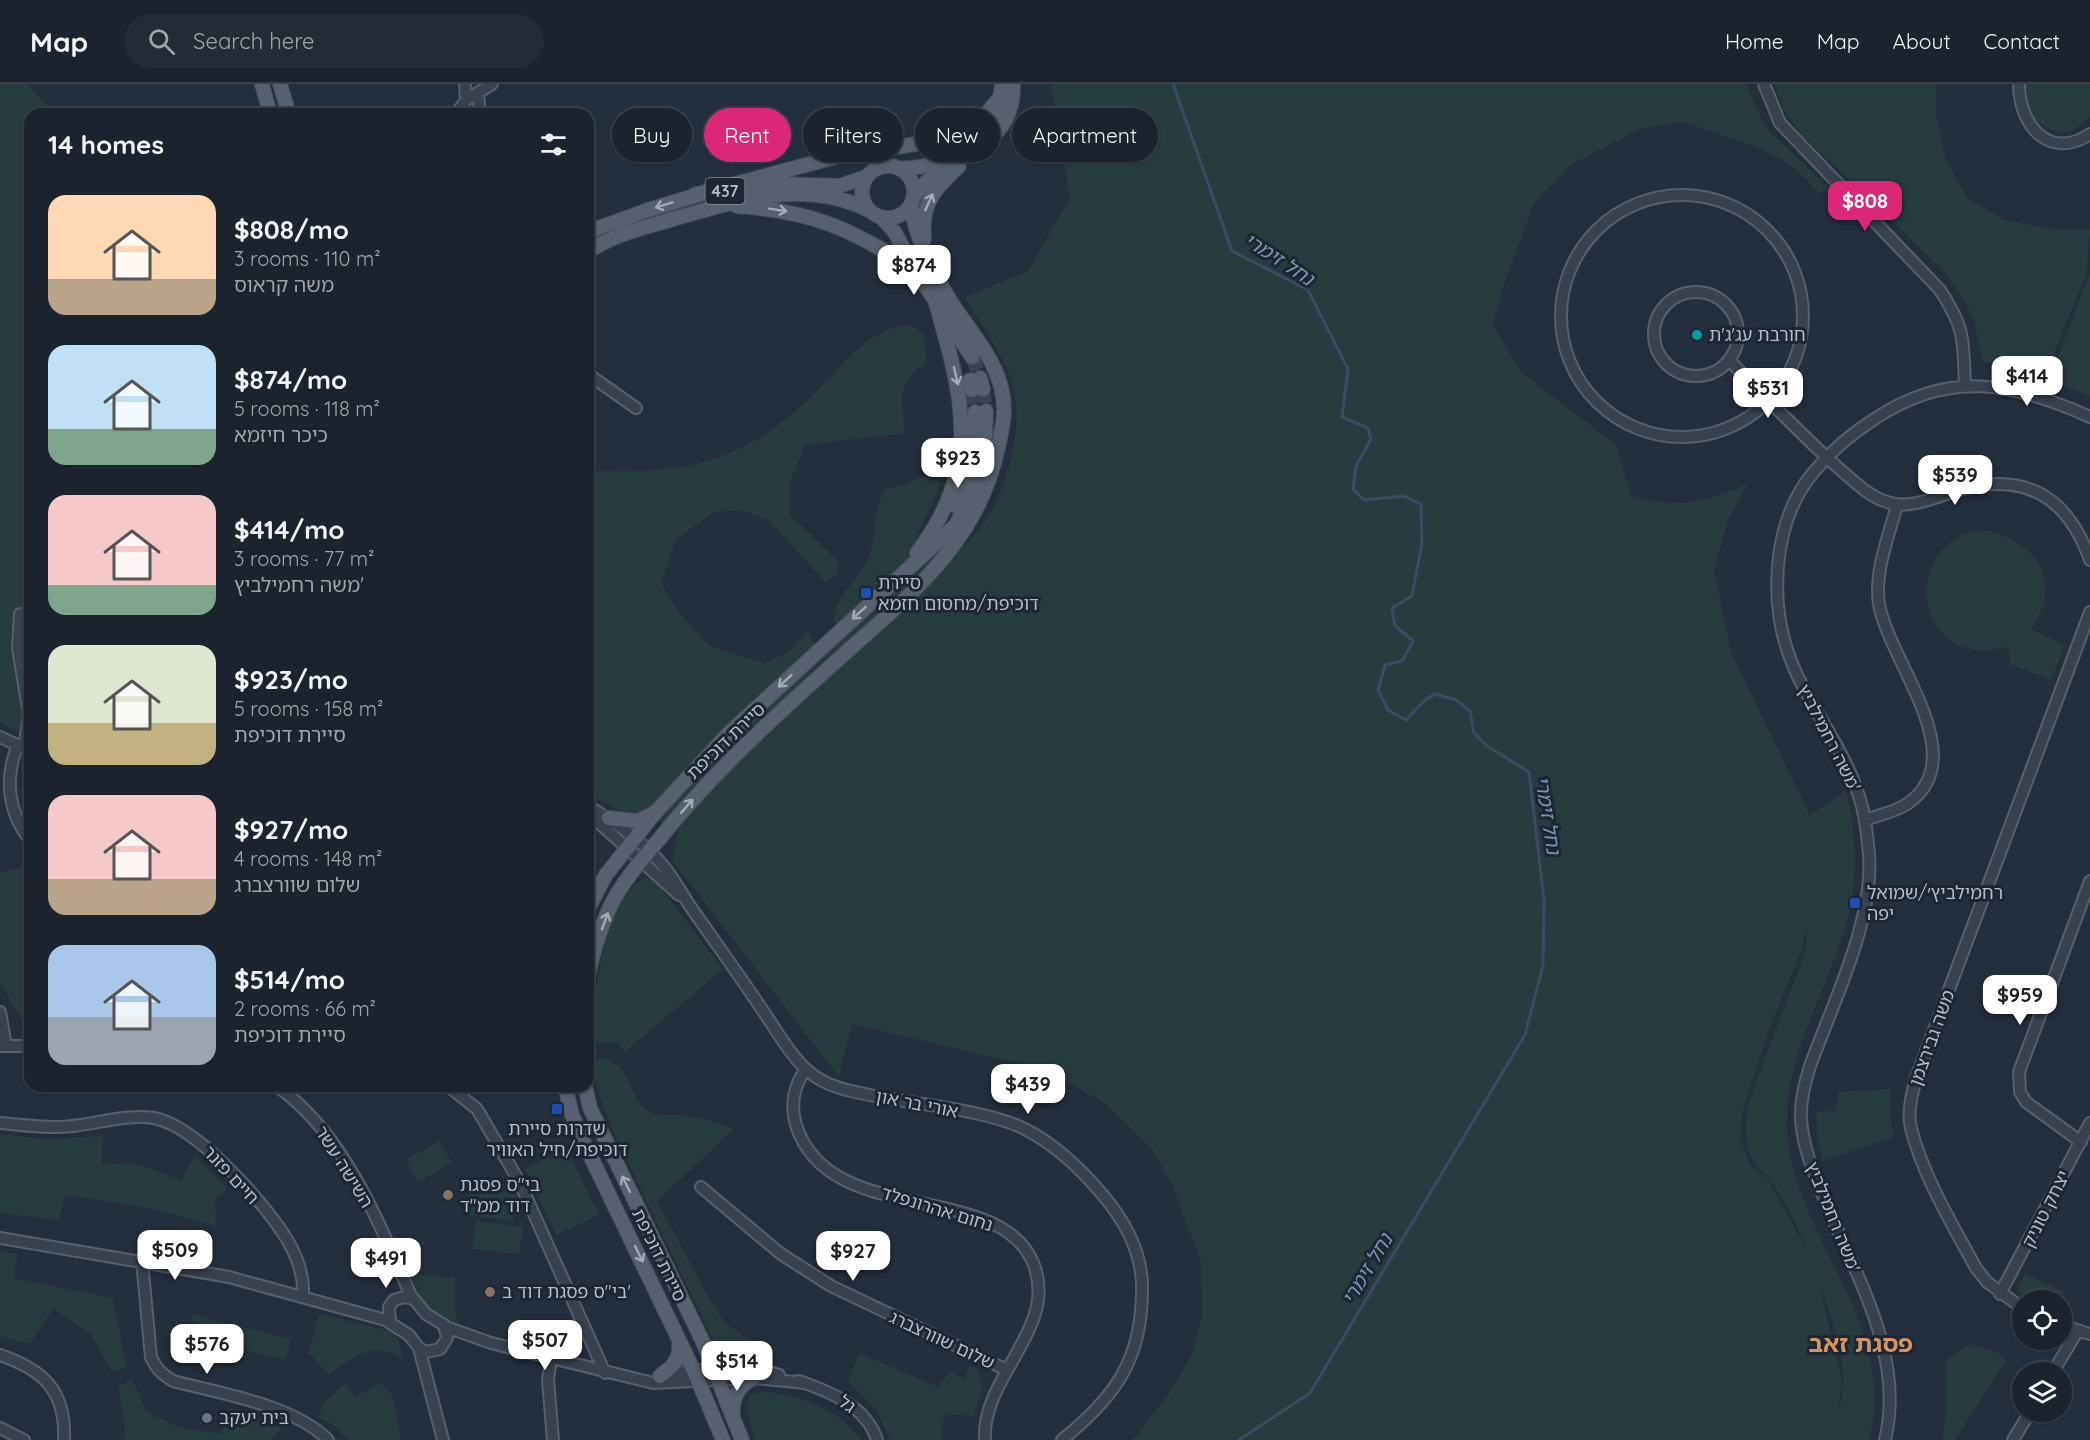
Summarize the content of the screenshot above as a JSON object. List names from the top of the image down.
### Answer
{
  "streets": {
    "main road": ["437", "סיירת דוכיפת"],
    "street": [
      "משה רחמילביץ'",
      "משה גבירצמן",
      "אורי בר און",
      "השישה עשר",
      "חיים פזנר",
      "נחום אהרונפלד",
      "יצחק טוניק",
      "שלום שוורצברג",
      "גל"
    ]
  },
  "crossings": [
    ["סיירת דוכיפת", "אורי בר און"],
    ["סיירת דוכיפת", "גל"],
    ["משה גבירצמן", "יצחק טוניק"],
    ["אורי בר און", "נחום אהרונפלד"],
    ["נחום אהרונפלד", "שלום שוורצברג"]
  ],
  "districts": ["פסגת זאב"],
  "water": ["נחל זימרי"],
  "places": {
    "other": [
      "חורבת עג'ג'ת",
      "בי\"ס פסגת דוד ממ\"ד",
      "בי\"ס פסגת דוד ב'",
      "בית יעקב"
    ],
    "transit": ["סיירת דוכיפת/מחסום חזמא", "רחמילביץ׳/שמואל יפה", "שדרות סיירת דוכיפת/חיל האוויר"]
  },
  "page": {
    "header": "Map",
    "search": "Search here",
    "nav": [
      "Home",
      "Map",
      "About",
      "Contact"
    ],
    "chip": [
      "Buy",
      "Rent",
      "Filters",
      "New",
      "Apartment"
    ],
    "heading": "14 homes",
    "list": [
      {
        "name": "$808/mo",
        "note": "3 rooms · 110 m² · משה קראוס"
      },
      {
        "name": "$874/mo",
        "note": "5 rooms · 118 m² · כיכר חיזמא"
      },
      {
        "name": "$414/mo",
        "note": "3 rooms · 77 m² · משה רחמילביץ'"
      },
      {
        "name": "$923/mo",
        "note": "5 rooms · 158 m² · סיירת דוכיפת"
      },
      {
        "name": "$927/mo",
        "note": "4 rooms · 148 m² · שלום שוורצברג"
      },
      {
        "name": "$514/mo",
        "note": "2 rooms · 66 m² · סיירת דוכיפת"
      }
    ],
    "price": [
      "$808",
      "$874",
      "$414",
      "$531",
      "$923",
      "$539",
      "$959",
      "$439",
      "$509",
      "$927",
      "$491",
      "$507",
      "$576",
      "$514"
    ]
  }
}
